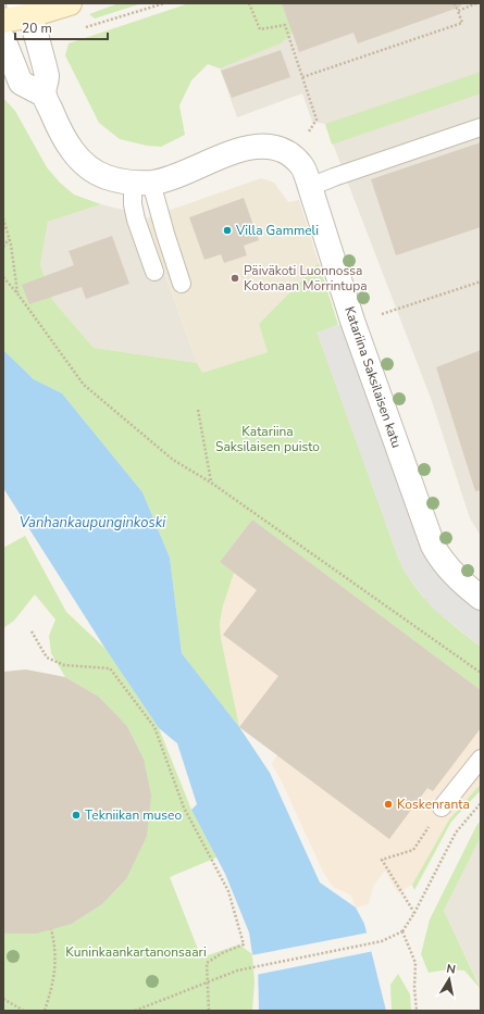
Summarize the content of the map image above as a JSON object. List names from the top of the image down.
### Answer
{
  "streets": {
    "street": ["Katariina Saksilaisen katu"]
  },
  "water": ["Vanhankaupunginkoski"],
  "parks": ["Katariina Saksilaisen puisto", "Kuninkaankartanonsaari"],
  "places": [
    "Villa Gammeli",
    "Päiväkoti Luonnossa Kotonaan Mörrintupa",
    "Koskenranta",
    "Tekniikan museo"
  ],
  "scale_bar": "20 m",
  "north": "top"
}
